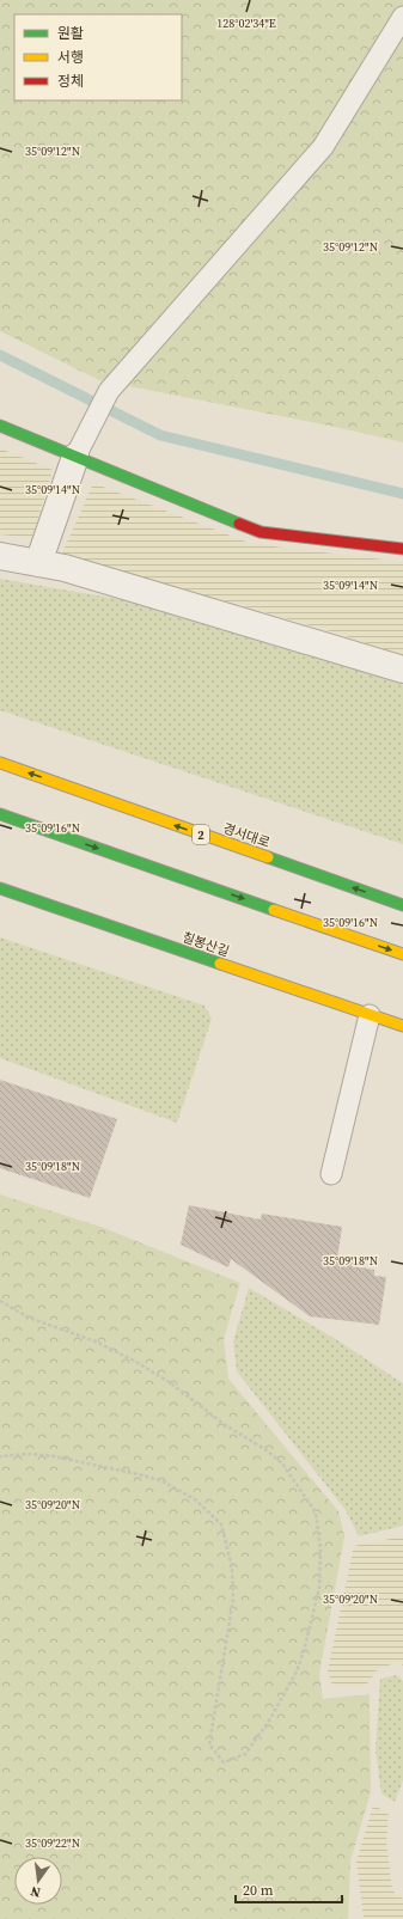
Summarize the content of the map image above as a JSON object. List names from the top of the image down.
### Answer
{
  "streets": {
    "street": ["2", "경서대로", "칠봉산길"]
  },
  "legend": ["원활", "서행", "정체"],
  "scale_bar": "20 m",
  "north": "bottom",
  "coordinates": [
    "128°02'34\"E",
    "35°09'12\"N",
    "35°09'14\"N",
    "35°09'16\"N",
    "35°09'18\"N",
    "35°09'20\"N",
    "35°09'22\"N"
  ]
}
